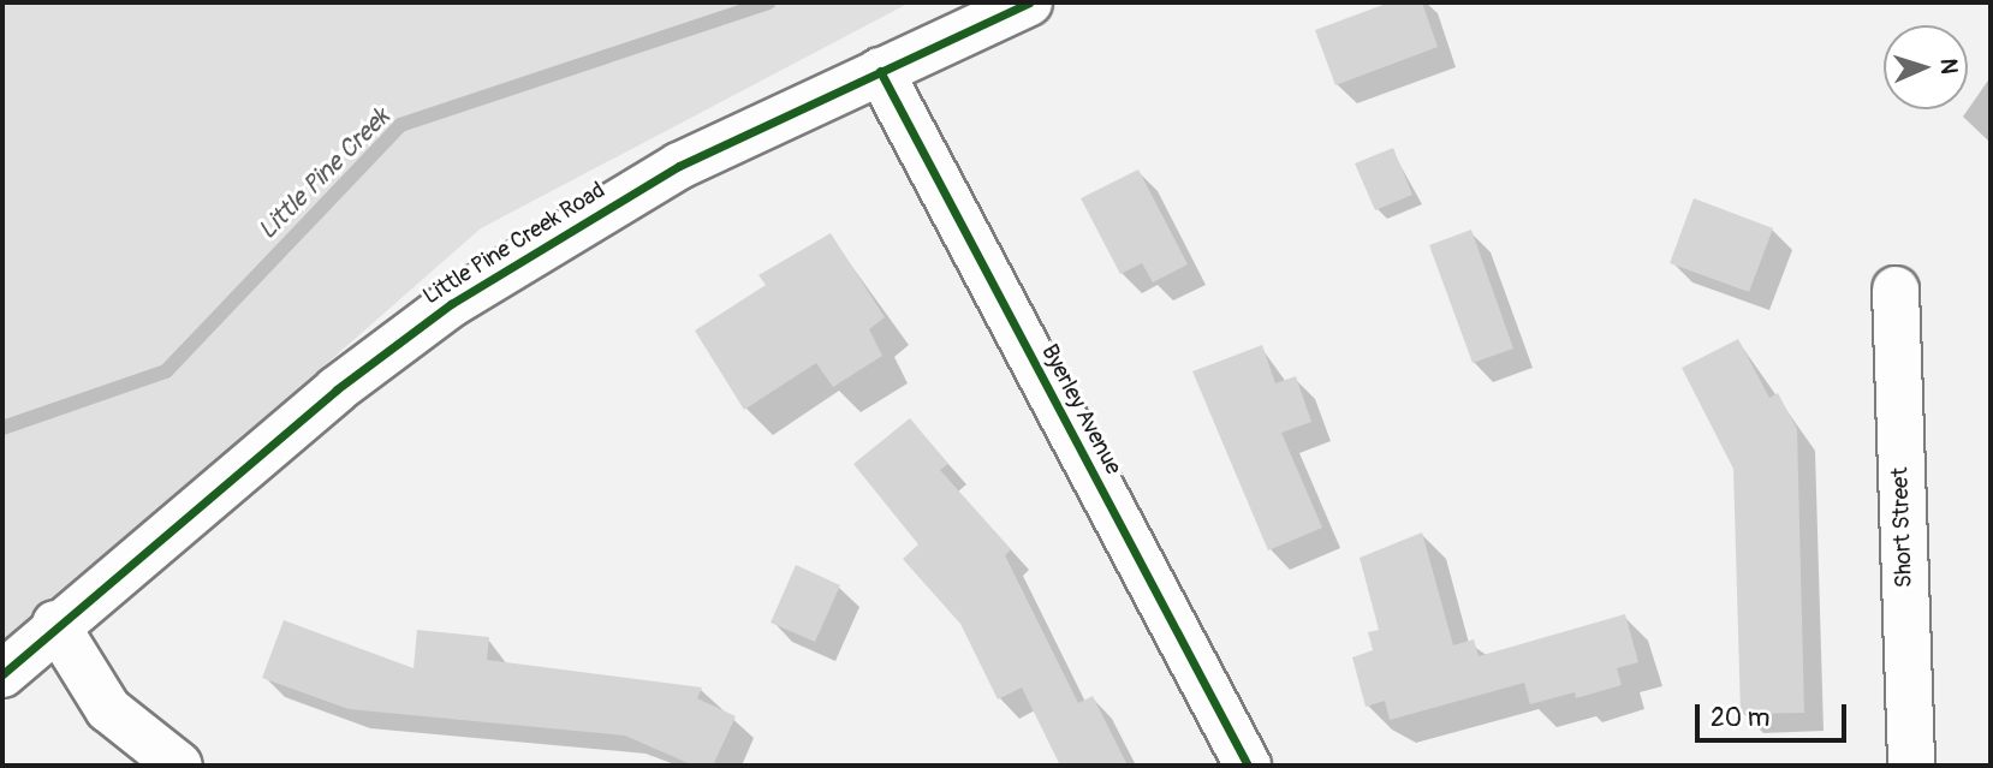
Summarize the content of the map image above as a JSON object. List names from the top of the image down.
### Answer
{
  "streets": {
    "street": ["Little Pine Creek Road", "Byerley Avenue", "Short Street"]
  },
  "crossings": [
    ["Little Pine Creek Road", "Byerley Avenue"]
  ],
  "water": ["Little Pine Creek"],
  "scale_bar": "20 m",
  "north": "right"
}
